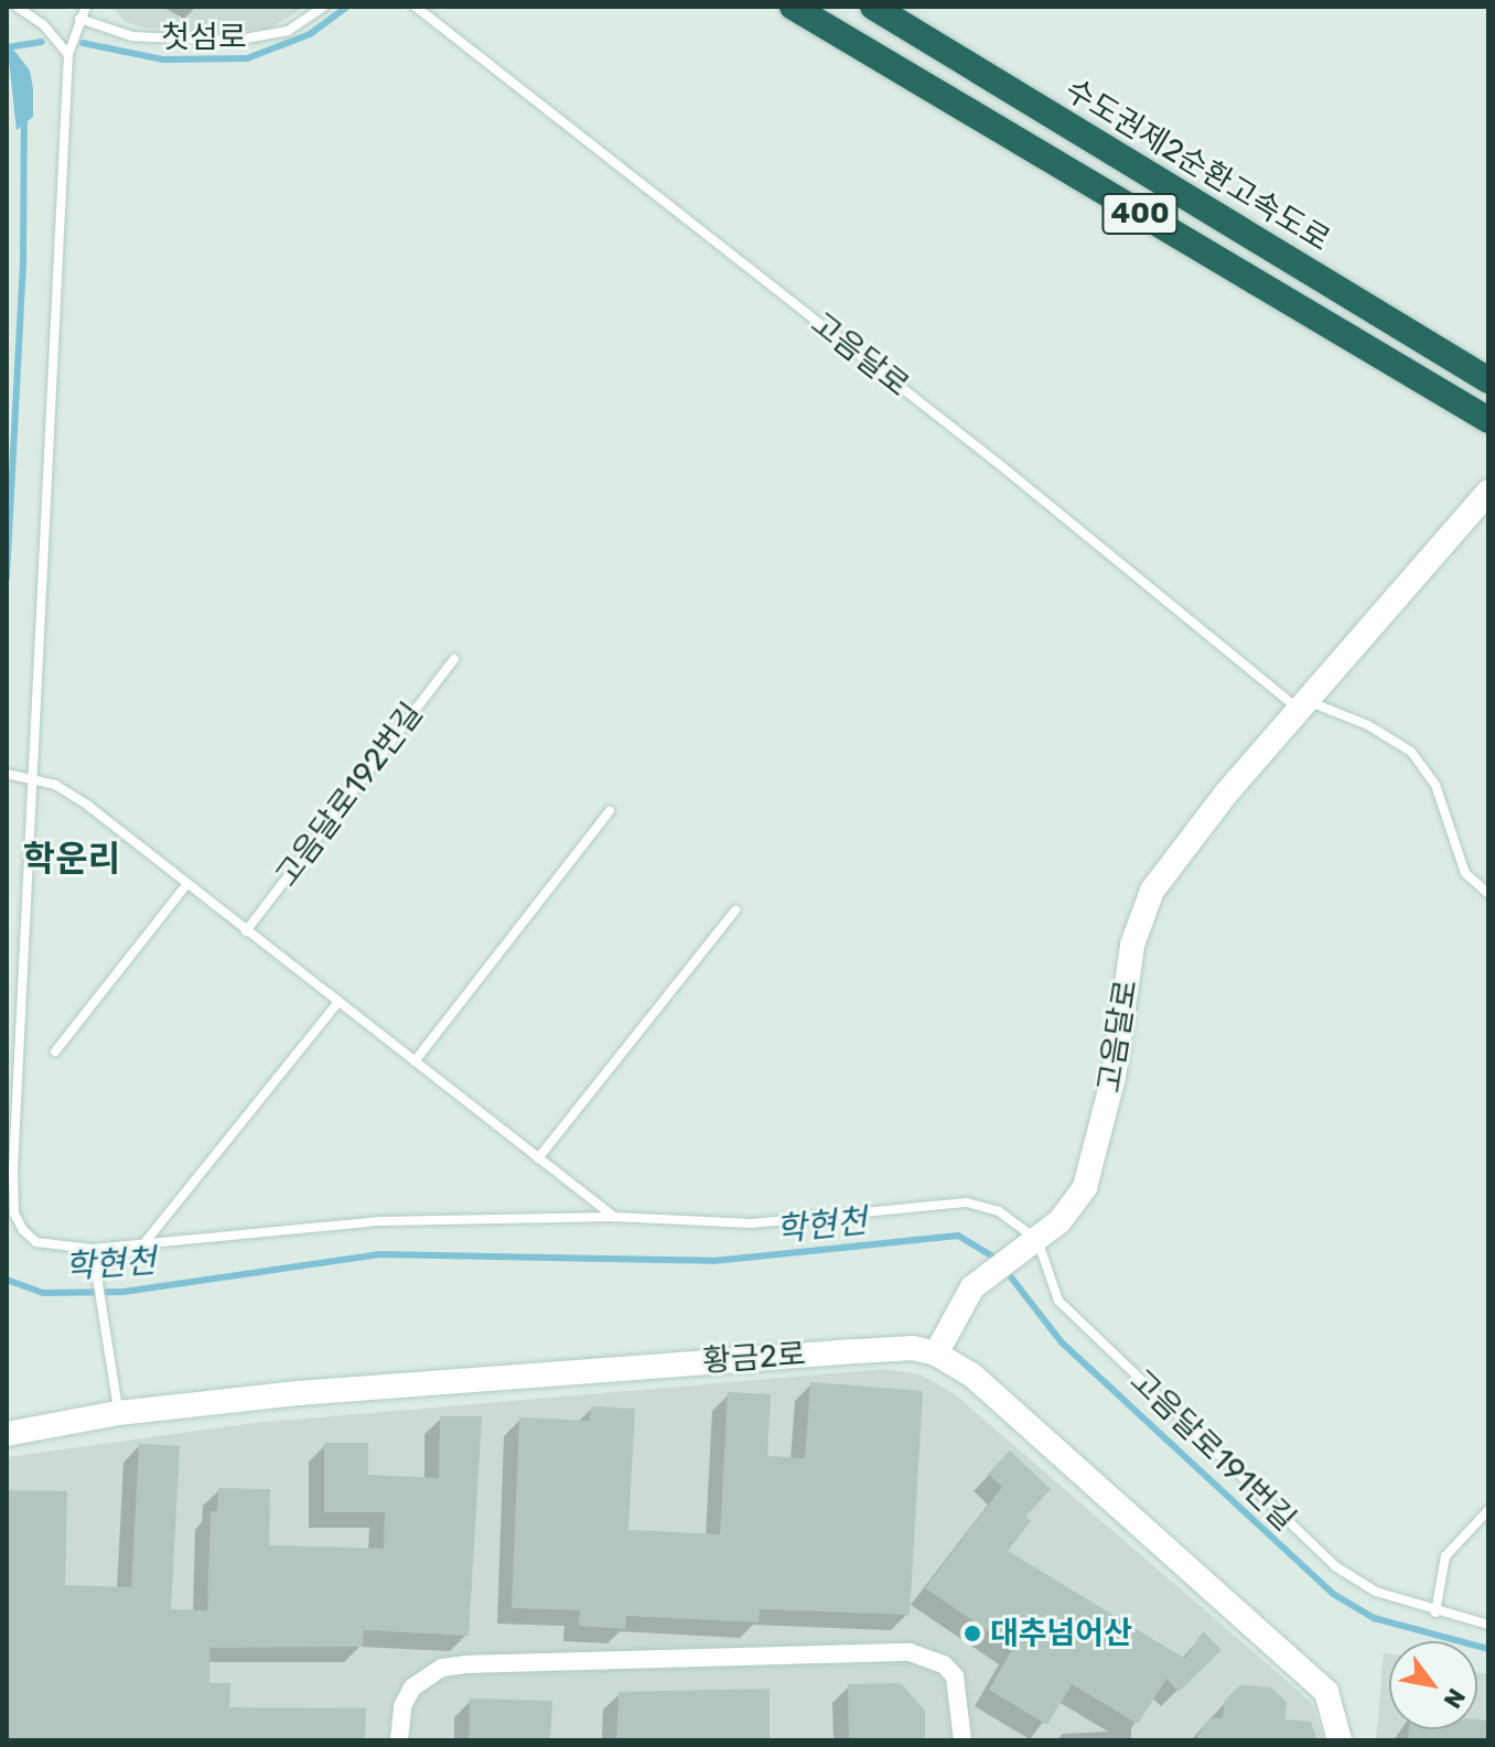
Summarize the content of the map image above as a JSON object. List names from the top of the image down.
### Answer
{
  "streets": {
    "highway": ["수도권제2순환고속도로", "400"],
    "street": ["고음달로", "황금2로"],
    "lane": ["첫섬로", "고음달로192번길", "고음달로191번길"]
  },
  "crossings": [
    ["고음달로", "황금2로"],
    ["고음달로", "고음달로191번길"]
  ],
  "districts": ["학운리"],
  "water": ["학현천"],
  "places": ["대추넘어산"],
  "north": "bottom right"
}
